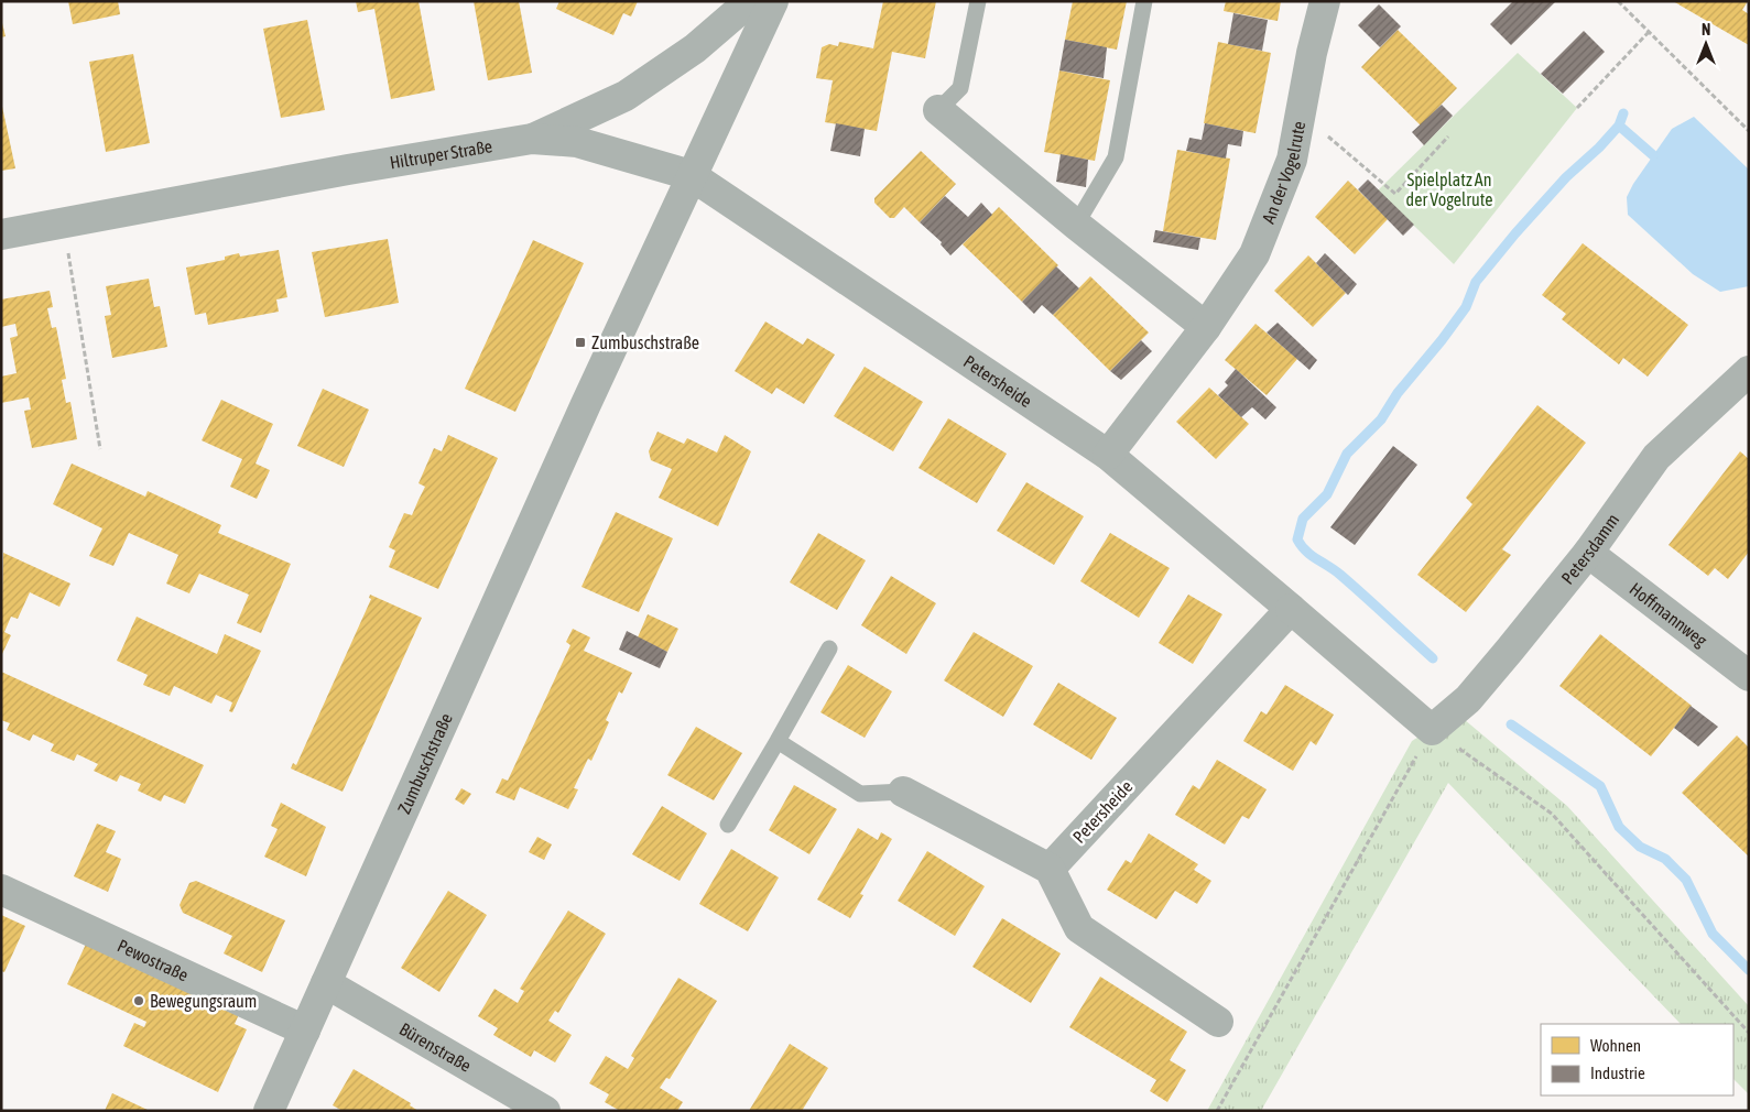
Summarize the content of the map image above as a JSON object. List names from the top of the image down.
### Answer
{
  "streets": {
    "street": [
      "Hiltruper Straße",
      "An der Vogelrute",
      "Petersheide",
      "Petersdamm",
      "Hoffmannweg",
      "Zumbuschstraße",
      "Pewostraße",
      "Bürenstraße"
    ]
  },
  "crossings": [
    ["Hiltruper Straße", "Petersheide"],
    ["Hiltruper Straße", "Zumbuschstraße"],
    ["An der Vogelrute", "Petersheide"],
    ["Petersheide", "Petersdamm"],
    ["Petersheide", "Zumbuschstraße"],
    ["Petersdamm", "Hoffmannweg"],
    ["Zumbuschstraße", "Pewostraße"],
    ["Zumbuschstraße", "Bürenstraße"]
  ],
  "parks": ["Spielplatz An der Vogelrute"],
  "places": {
    "transit": ["Zumbuschstraße"],
    "other": ["Bewegungsraum"]
  },
  "legend": ["Wohnen", "Industrie"],
  "north": "top"
}
